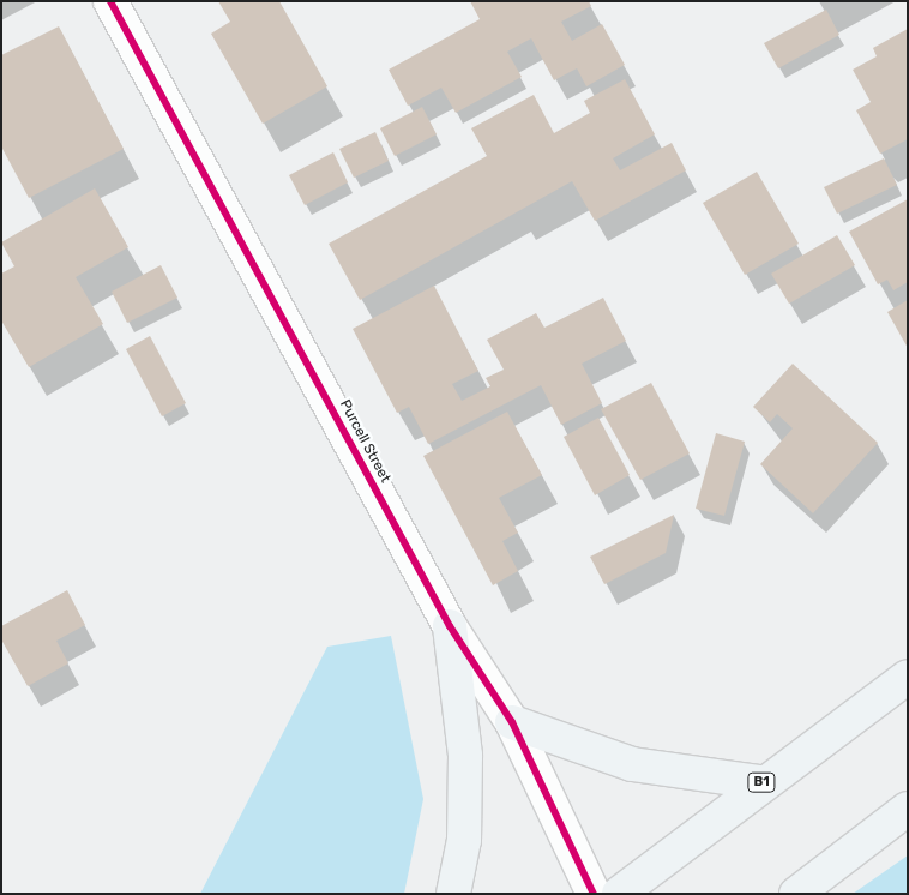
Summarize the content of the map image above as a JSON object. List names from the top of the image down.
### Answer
{
  "streets": {
    "main road": ["B1"],
    "street": ["Purcell Street"]
  }
}
